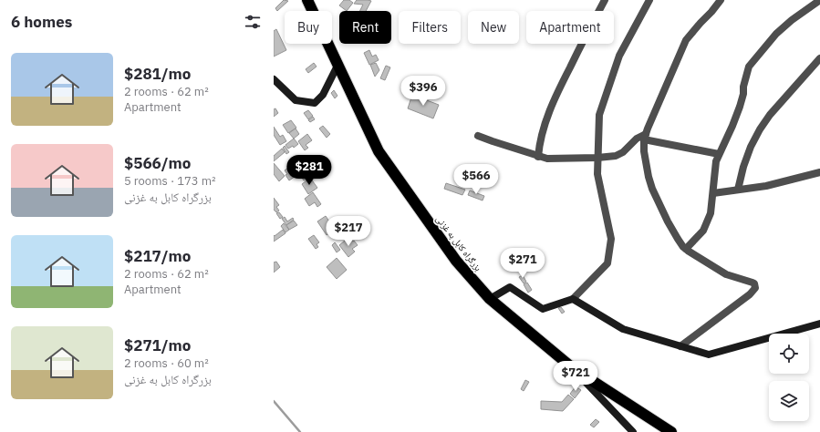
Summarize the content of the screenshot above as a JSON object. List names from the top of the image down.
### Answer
{
  "streets": {
    "highway": ["بزرگراه کابل به غزنی"]
  },
  "page": {
    "heading": "6 homes",
    "chip": [
      "Buy",
      "Rent",
      "Filters",
      "New",
      "Apartment"
    ],
    "list": [
      {
        "name": "$281/mo",
        "note": "2 rooms · 62 m² · Apartment"
      },
      {
        "name": "$566/mo",
        "note": "5 rooms · 173 m² · بزرگراه کابل به غزنی"
      },
      {
        "name": "$217/mo",
        "note": "2 rooms · 62 m² · Apartment"
      },
      {
        "name": "$271/mo",
        "note": "2 rooms · 60 m² · بزرگراه کابل به غزنی"
      }
    ],
    "price": [
      "$396",
      "$281",
      "$566",
      "$217",
      "$271",
      "$721"
    ]
  }
}
